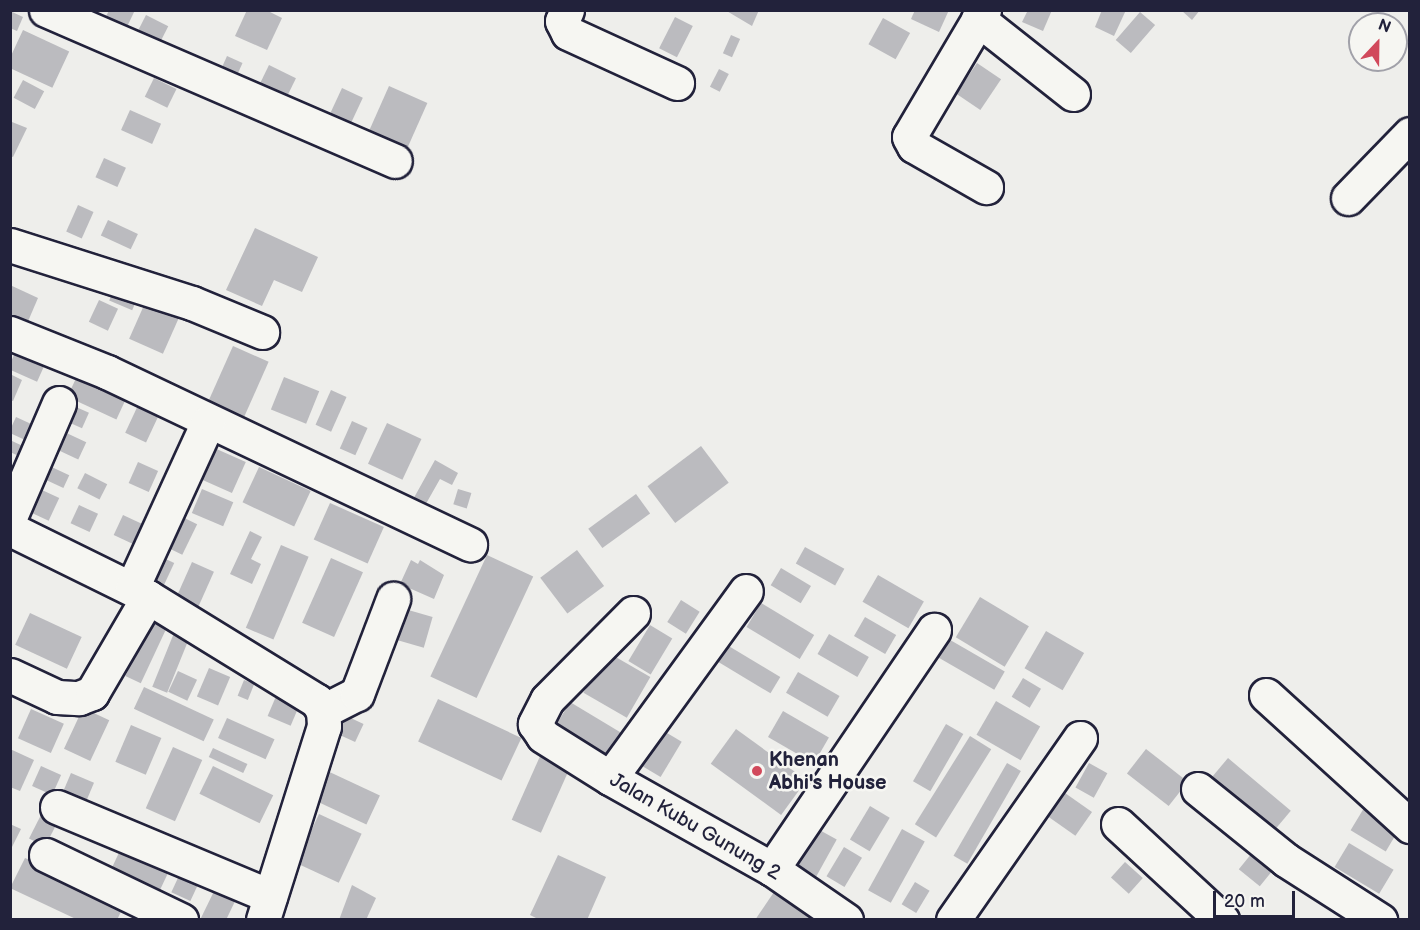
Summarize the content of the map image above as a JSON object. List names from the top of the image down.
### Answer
{
  "streets": {
    "street": ["Jalan Kubu Gunung 2"]
  },
  "places": ["Khenan Abhi's House"],
  "scale_bar": "20 m",
  "north": "top"
}
